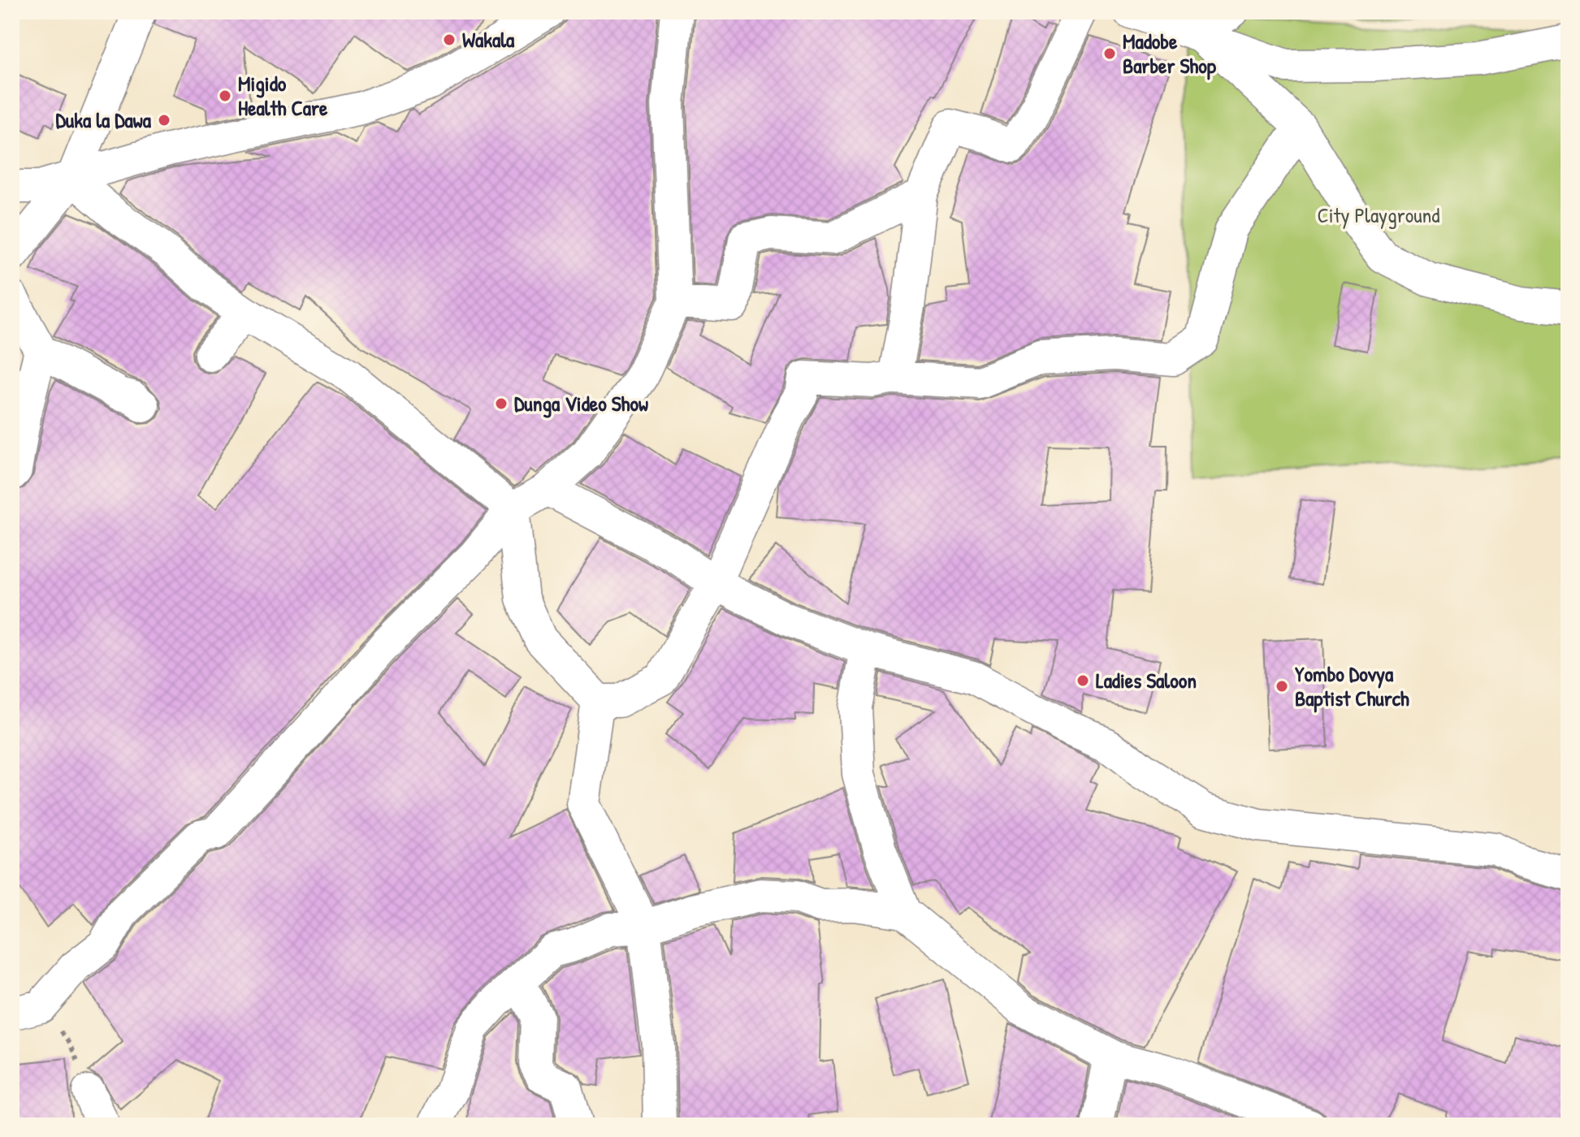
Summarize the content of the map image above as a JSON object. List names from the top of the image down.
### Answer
{
  "parks": ["City Playground"],
  "places": [
    "Wakala",
    "Madobe Barber Shop",
    "Migido Health Care",
    "Duka la Dawa",
    "Dunga Video Show",
    "Ladies Saloon",
    "Yombo Dovya Baptist Church"
  ]
}
